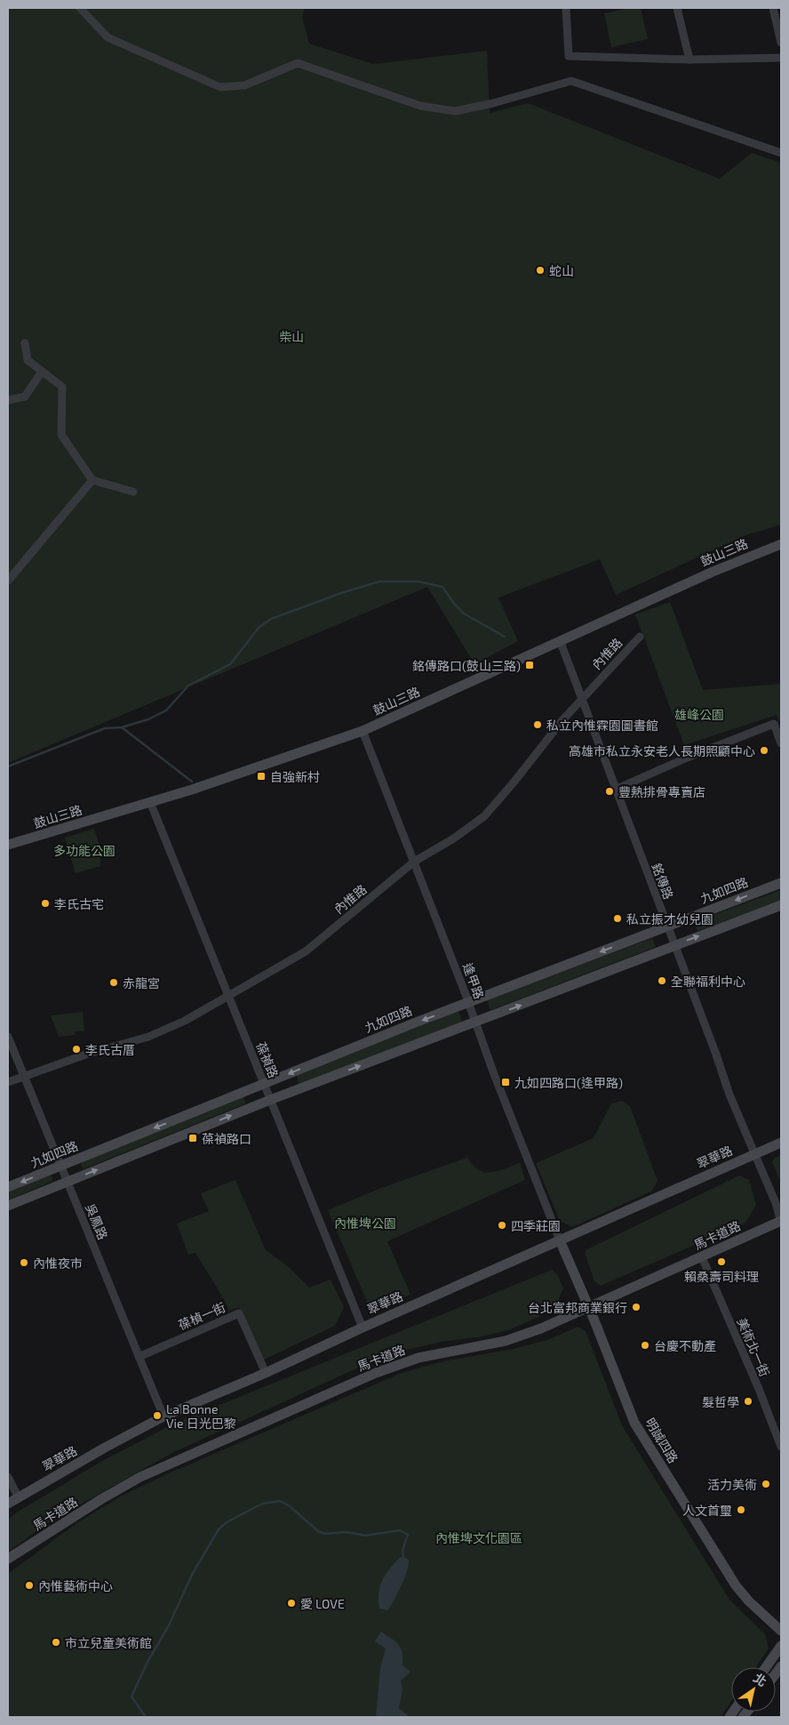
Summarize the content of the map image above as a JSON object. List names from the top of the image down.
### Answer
{
  "streets": {
    "street": [
      "鼓山三路",
      "內惟路",
      "銘傳路",
      "九如四路",
      "逢甲路",
      "葆禎路",
      "翠華路",
      "吳鳳路",
      "馬卡道路",
      "葆楨一街",
      "美術北一街",
      "明誠四路"
    ]
  },
  "crossings": [
    ["鼓山三路", "銘傳路"],
    ["鼓山三路", "逢甲路"],
    ["鼓山三路", "葆禎路"],
    ["內惟路", "銘傳路"],
    ["內惟路", "逢甲路"],
    ["內惟路", "葆禎路"],
    ["內惟路", "吳鳳路"],
    ["銘傳路", "九如四路"],
    ["銘傳路", "翠華路"],
    ["銘傳路", "馬卡道路"],
    ["九如四路", "逢甲路"],
    ["九如四路", "葆禎路"],
    ["九如四路", "吳鳳路"],
    ["逢甲路", "翠華路"],
    ["逢甲路", "明誠四路"],
    ["葆禎路", "翠華路"],
    ["翠華路", "吳鳳路"],
    ["翠華路", "葆楨一街"],
    ["翠華路", "明誠四路"],
    ["吳鳳路", "葆楨一街"],
    ["馬卡道路", "美術北一街"],
    ["馬卡道路", "明誠四路"]
  ],
  "parks": [
    "柴山",
    "雄峰公園",
    "多功能公園",
    "內惟埤公園",
    "內惟埤文化園區"
  ],
  "places": {
    "other": [
      "蛇山",
      "私立內惟霖園圖書館",
      "高雄市私立永安老人長期照顧中心",
      "豐熱排骨專賣店",
      "李氏古宅",
      "私立振才幼兒園",
      "全聯福利中心",
      "赤龍宮",
      "李氏古厝",
      "四季莊園",
      "賴桑壽司料理",
      "內惟夜市",
      "台北富邦商業銀行",
      "台慶不動產",
      "髮哲學",
      "La Bonne Vie 日光巴黎",
      "活力美術",
      "人文首璽",
      "內惟藝術中心",
      "愛 LOVE",
      "市立兒童美術館"
    ],
    "transit": [
      "銘傳路口(鼓山三路)",
      "自強新村",
      "九如四路口(逢甲路)",
      "葆禎路口"
    ]
  },
  "north": "top right"
}
